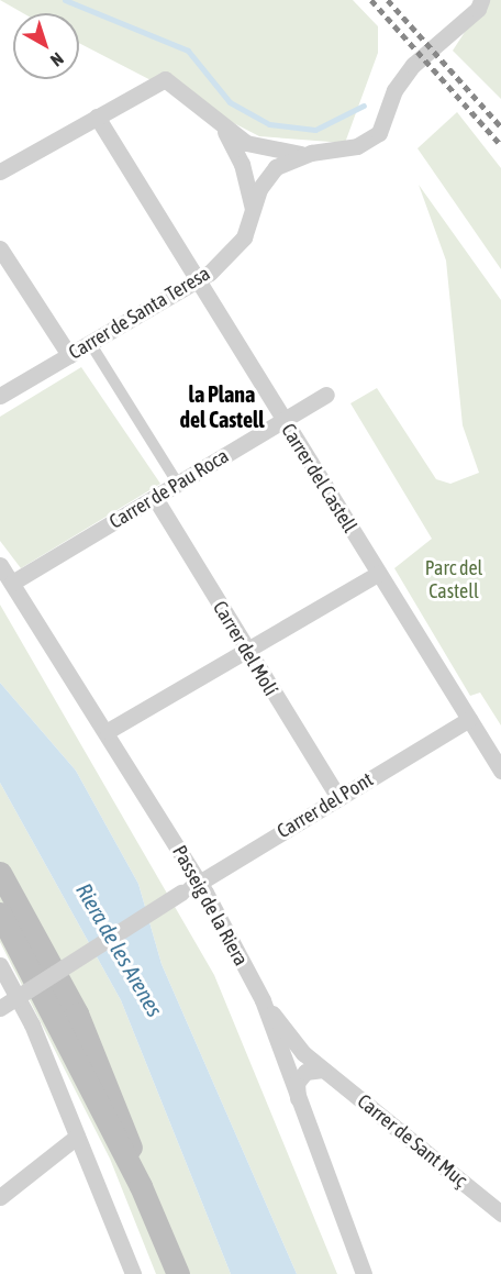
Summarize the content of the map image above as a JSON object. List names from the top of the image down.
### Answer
{
  "streets": {
    "street": [
      "Carrer de Santa Teresa",
      "Carrer del Castell",
      "Carrer de Pau Roca",
      "Carrer del Molí",
      "Carrer del Pont",
      "Passeig de la Riera",
      "Carrer de Sant Muç"
    ]
  },
  "crossings": [
    ["Carrer de Santa Teresa", "Carrer del Castell"],
    ["Carrer del Castell", "Carrer de Pau Roca"],
    ["Carrer del Castell", "Carrer del Pont"],
    ["Carrer de Pau Roca", "Carrer del Molí"],
    ["Carrer de Pau Roca", "Passeig de la Riera"],
    ["Carrer del Molí", "Carrer del Pont"],
    ["Carrer del Pont", "Passeig de la Riera"],
    ["Passeig de la Riera", "Carrer de Sant Muç"]
  ],
  "districts": ["la Plana del Castell"],
  "water": ["Riera de les Arenes"],
  "parks": ["Parc del Castell"],
  "north": "bottom right"
}
